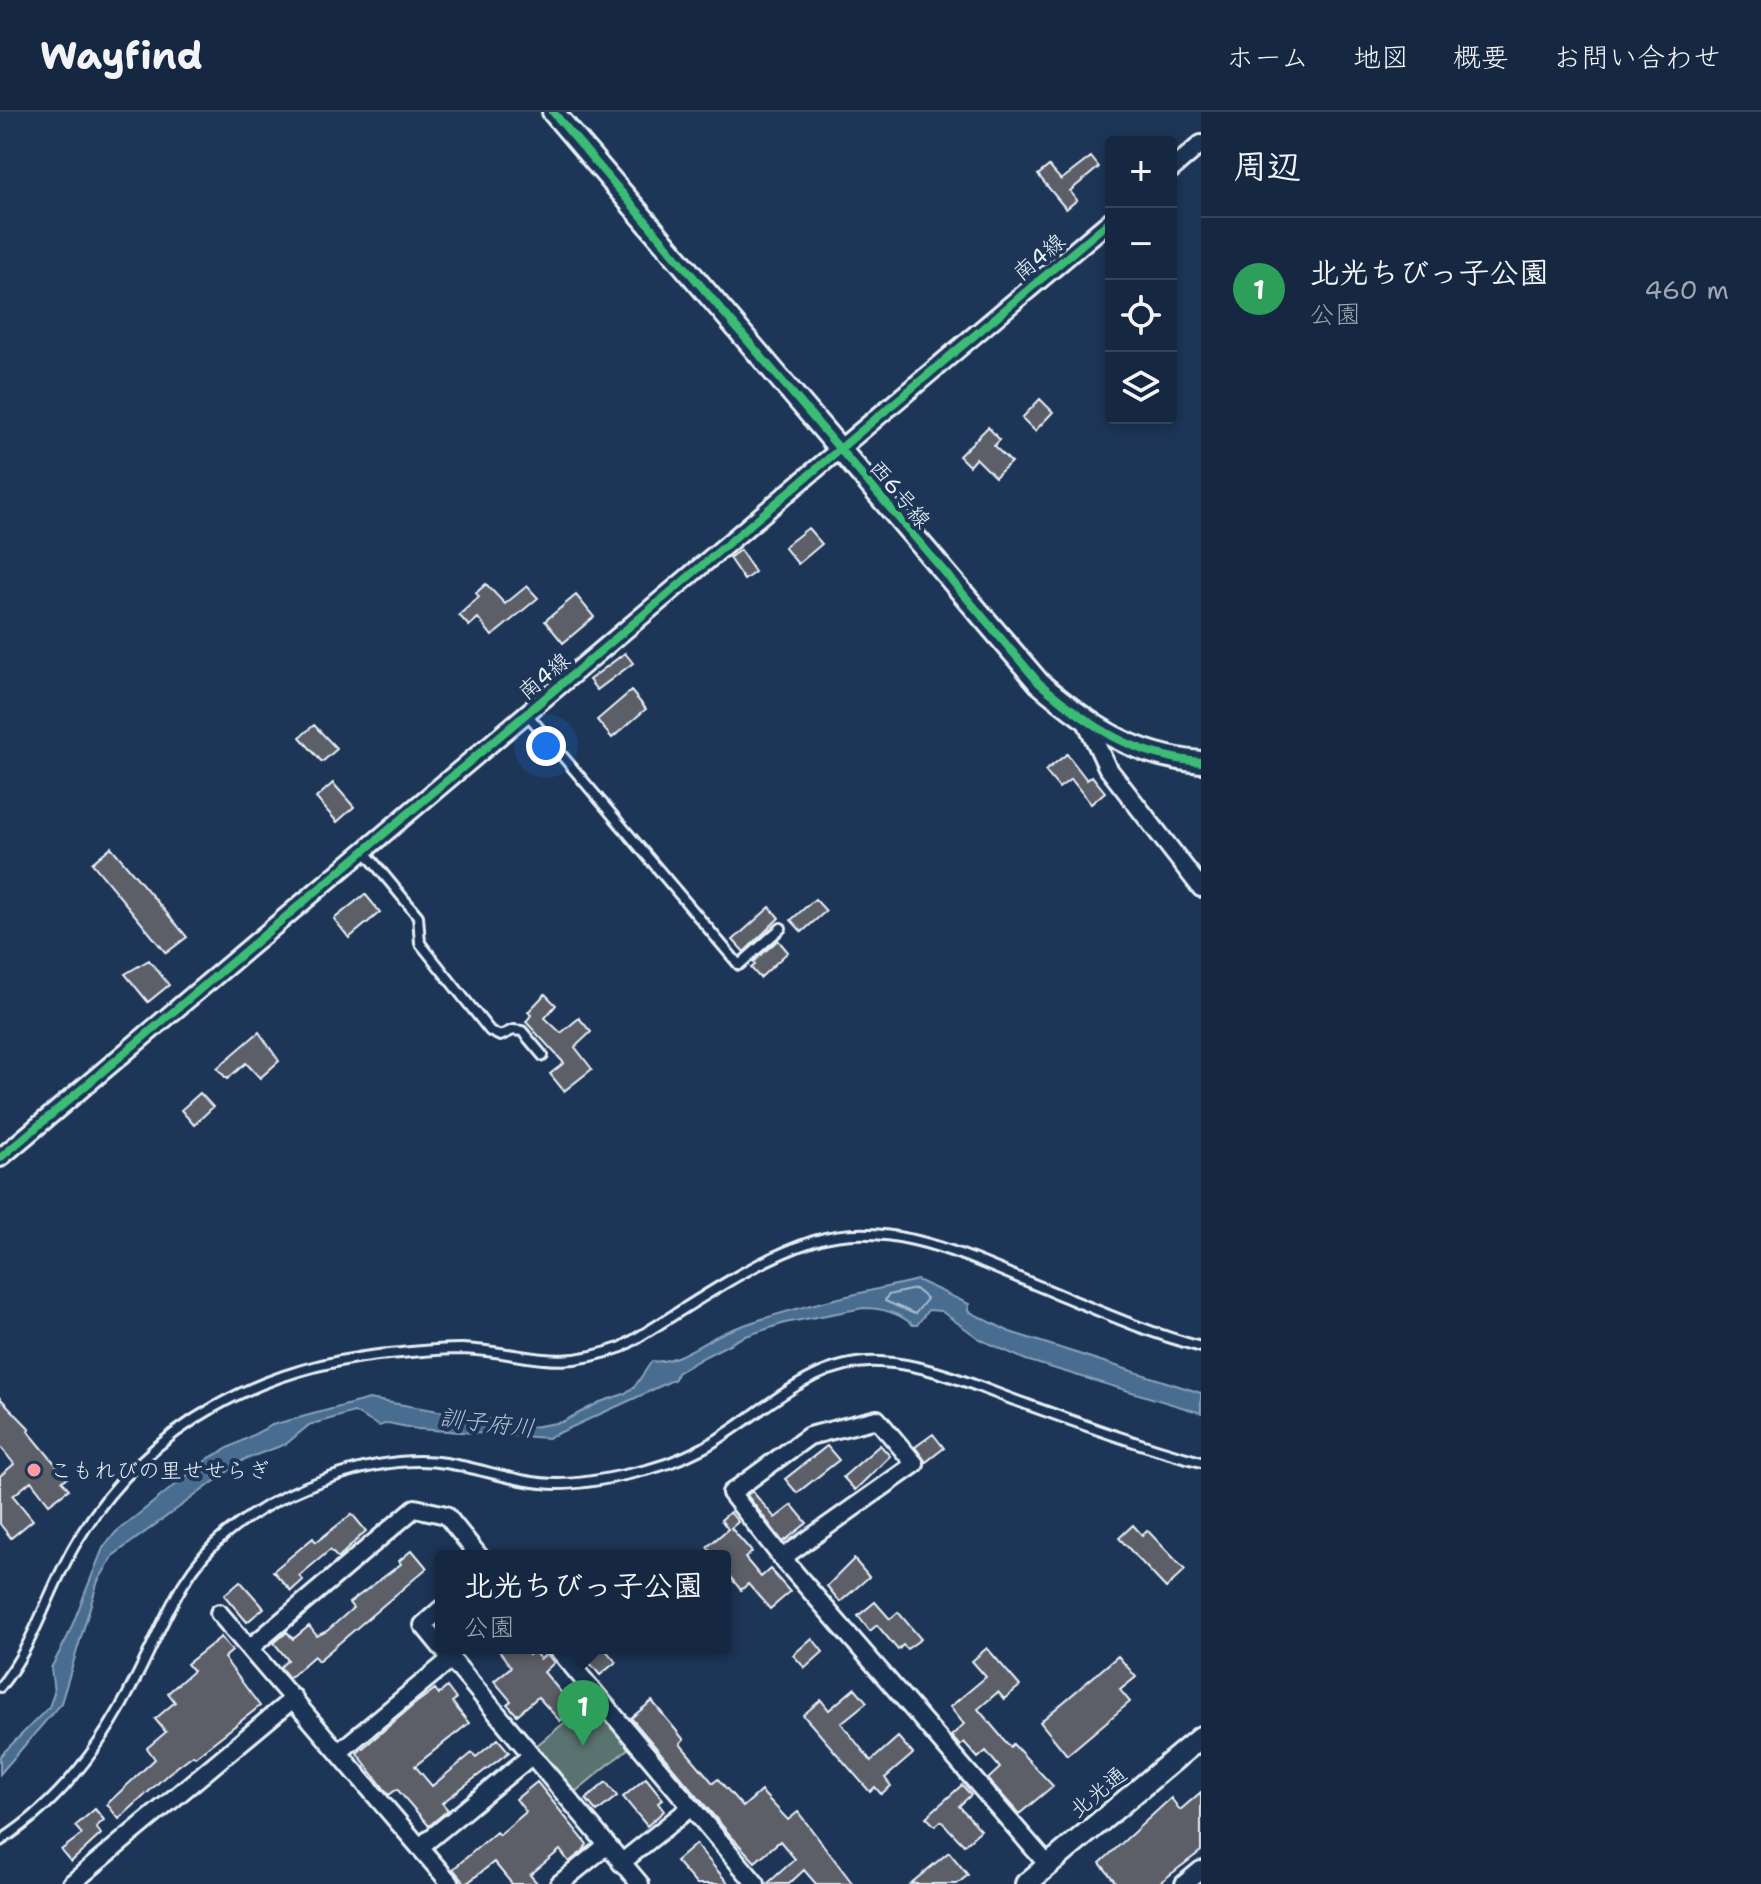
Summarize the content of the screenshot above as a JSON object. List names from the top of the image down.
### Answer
{
  "streets": {
    "street": ["南4線", "西6号線", "北光通"]
  },
  "crossings": [
    ["南4線", "西6号線"]
  ],
  "water": ["訓子府川"],
  "places": ["こもれびの里せせらぎ"],
  "page": {
    "header": "Wayfind",
    "nav": [
      "ホーム",
      "地図",
      "概要",
      "お問い合わせ"
    ],
    "heading": "周辺",
    "map_buttons": ["+", "−"],
    "list": [
      {
        "mark": "1",
        "name": "北光ちびっ子公園",
        "note": "公園",
        "value": "460 m"
      }
    ],
    "popup": ["北光ちびっ子公園", "公園"],
    "pins": "1"
  }
}
